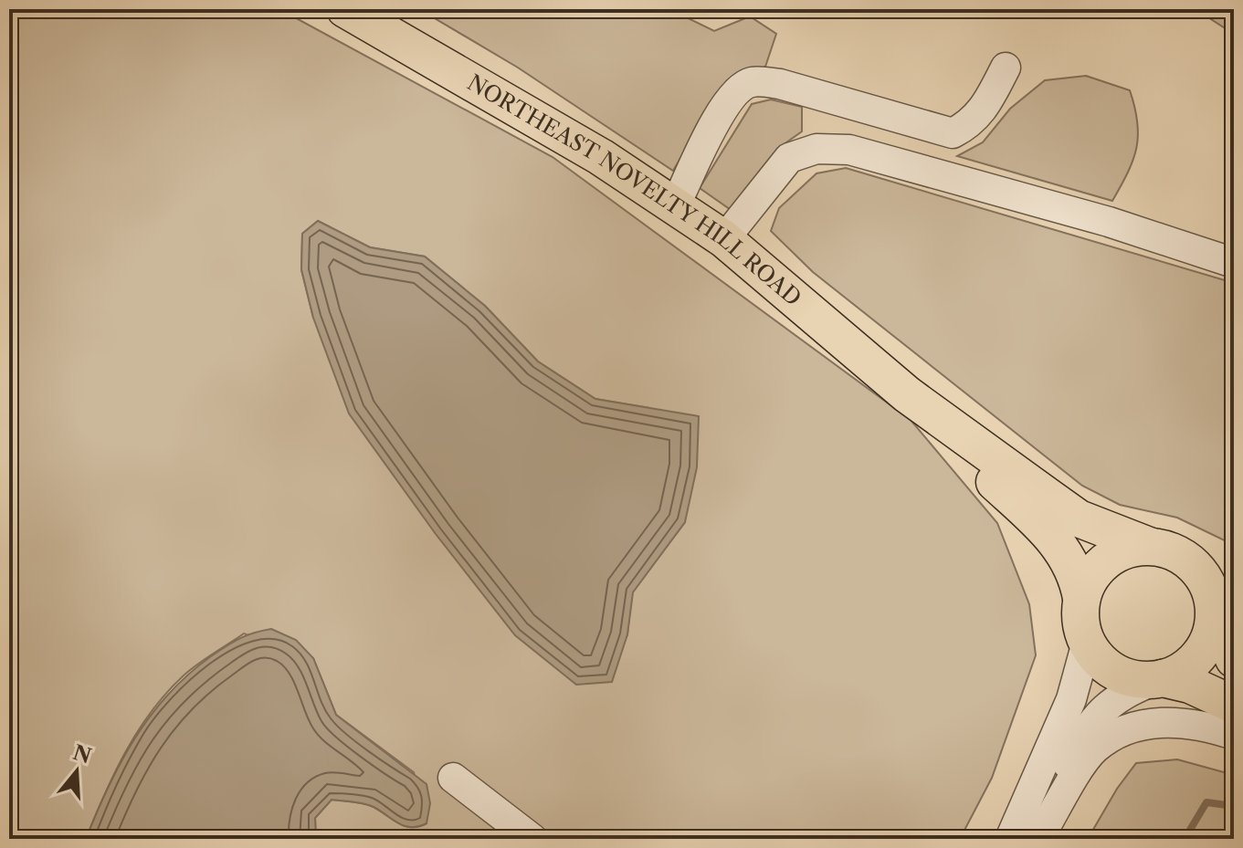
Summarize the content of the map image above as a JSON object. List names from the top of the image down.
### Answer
{
  "streets": {
    "main road": ["NORTHEAST NOVELTY HILL ROAD"]
  },
  "north": "top"
}
